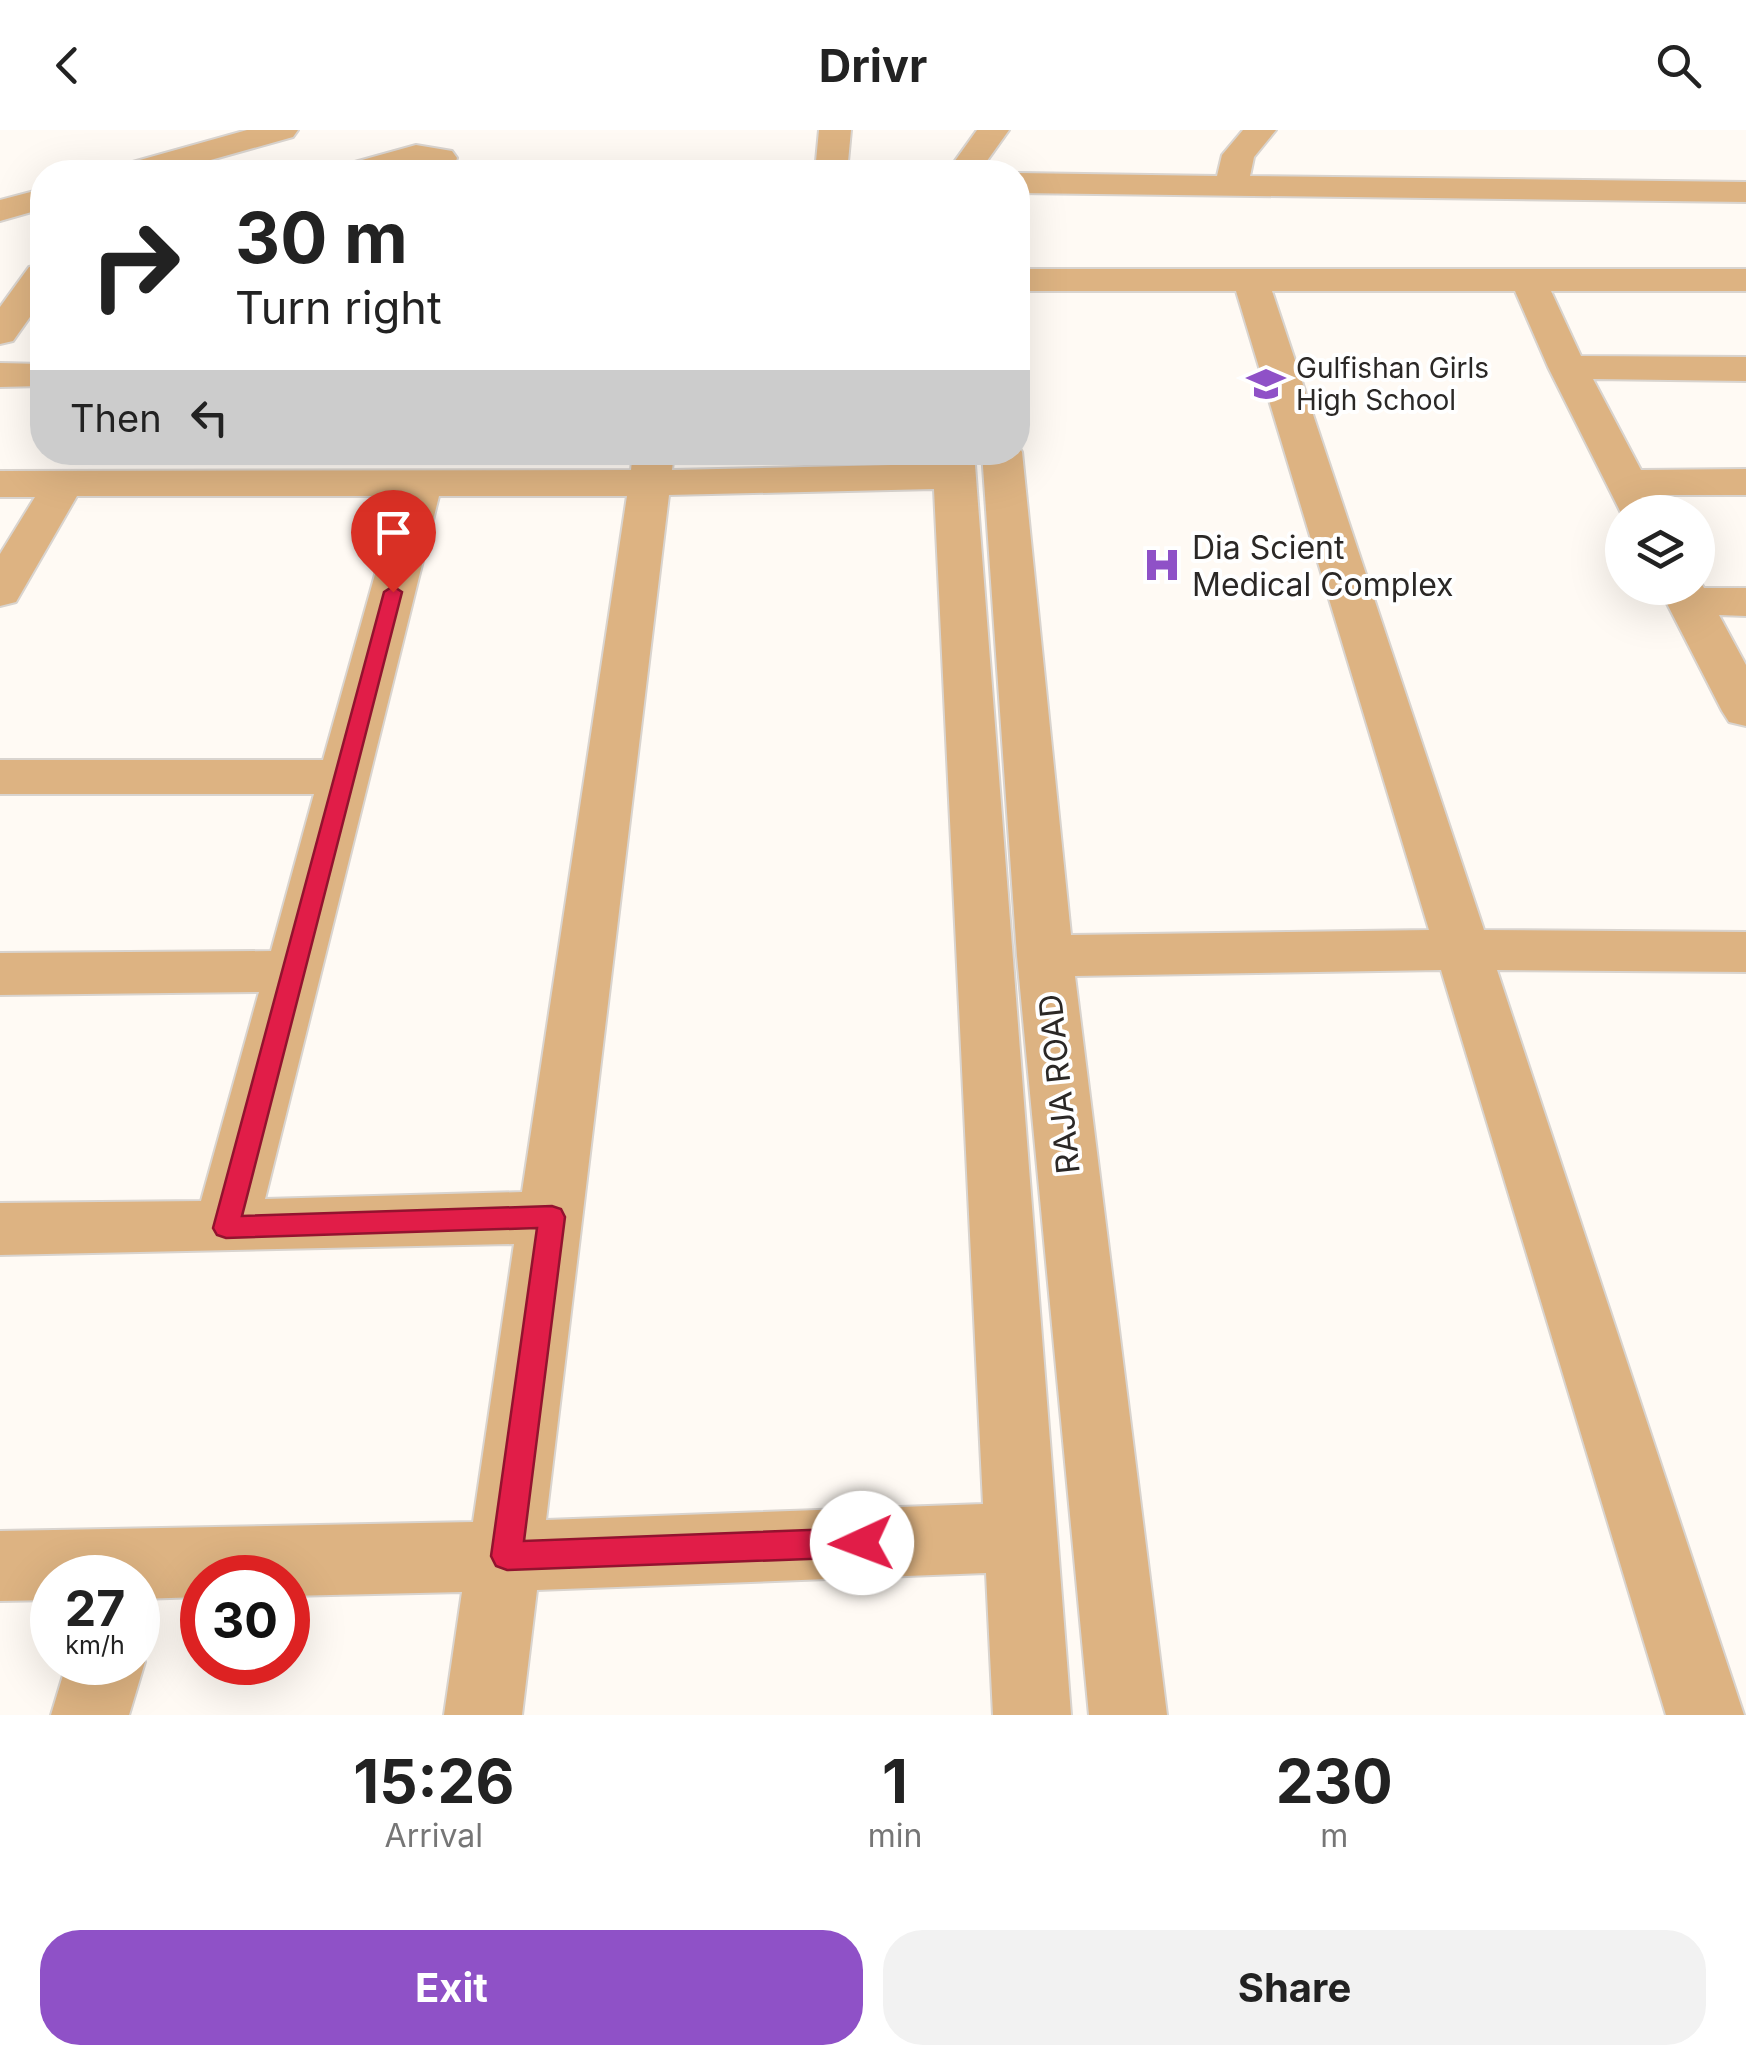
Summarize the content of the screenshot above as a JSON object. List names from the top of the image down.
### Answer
{
  "streets": {
    "street": ["RAJA ROAD"]
  },
  "places": {
    "school or university": ["Gulfishan Girls High School"],
    "hospital": ["Dia Scient Medical Complex"]
  },
  "page": {
    "header": "Drivr",
    "turn": ["30 m", "Turn right"],
    "then": "Then",
    "speed": "27 km/h",
    "limit": "30",
    "eta": [
      "15:26",
      "Arrival",
      "1",
      "min",
      "230",
      "m"
    ],
    "buttons": ["Exit", "Share"]
  }
}
